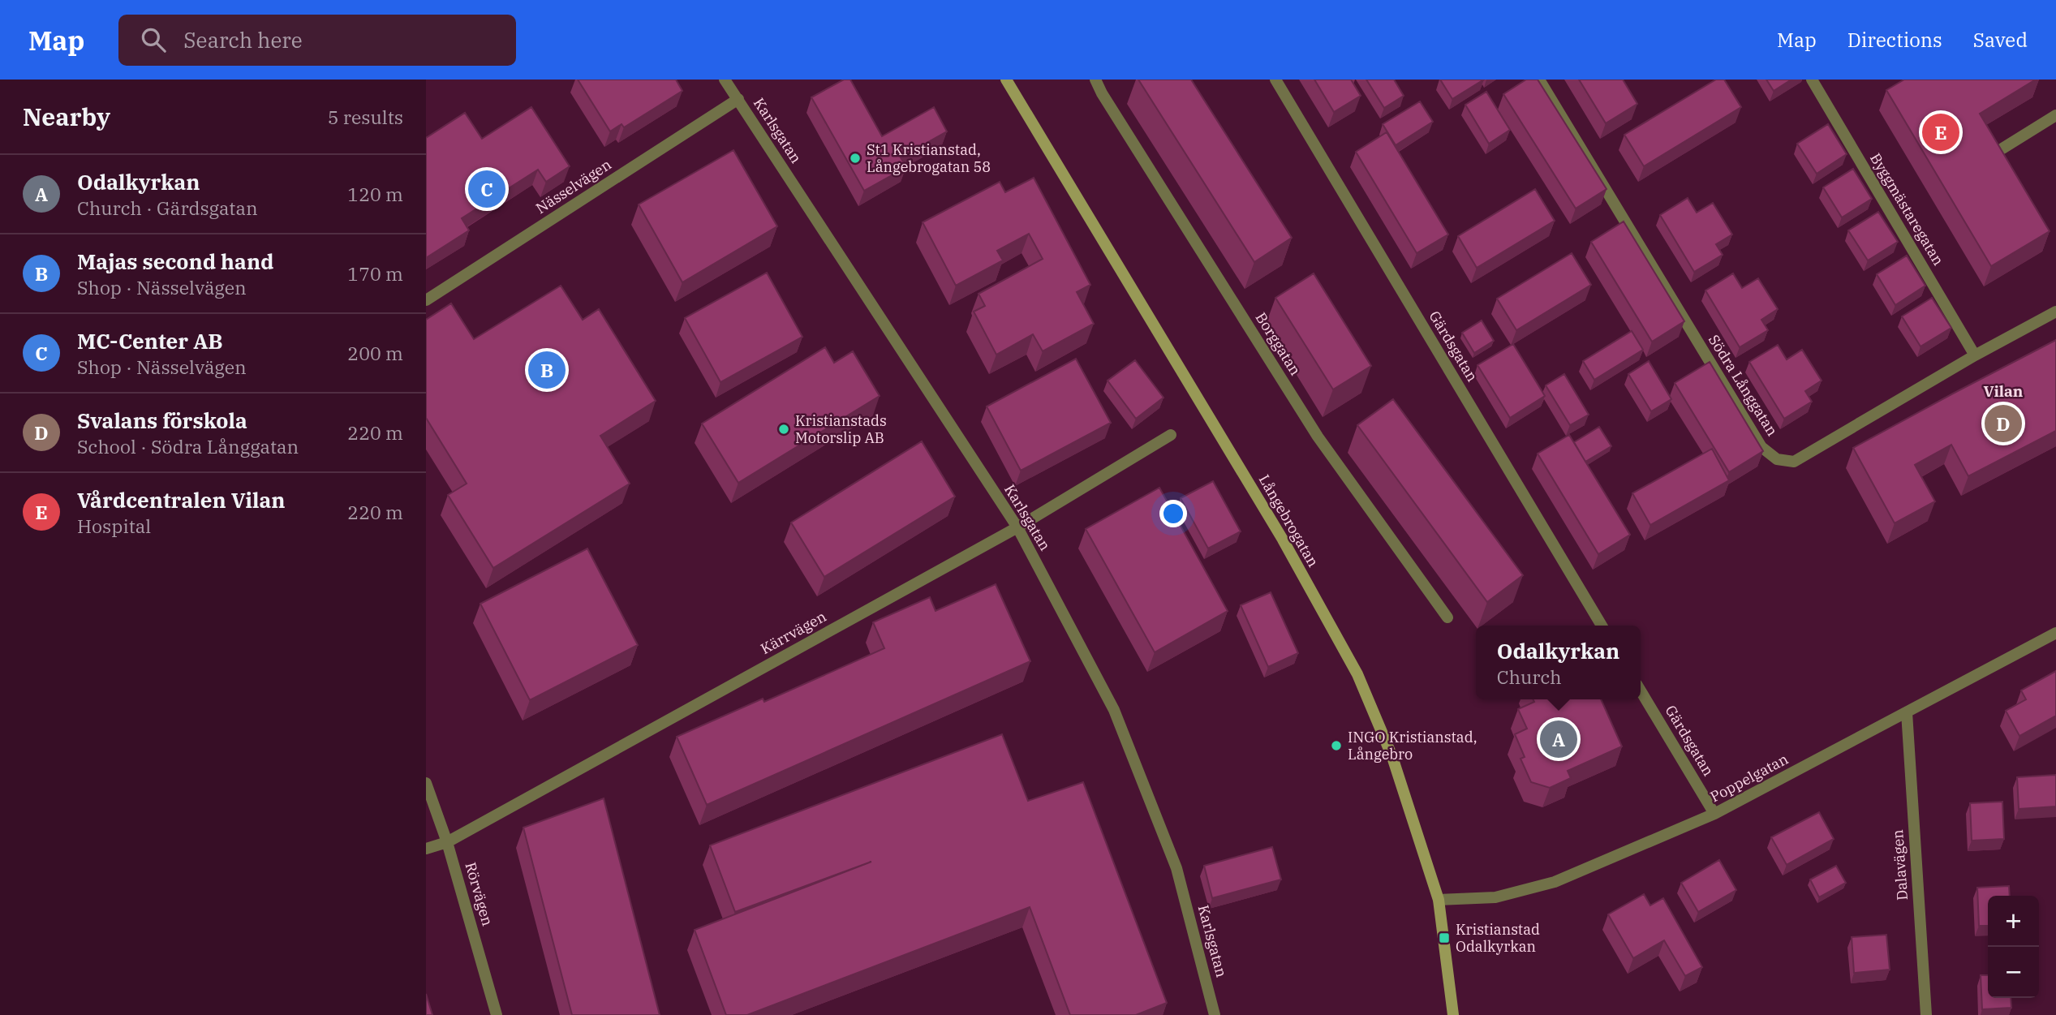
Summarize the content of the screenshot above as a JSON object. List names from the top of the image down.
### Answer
{
  "streets": {
    "main road": ["Långebrogatan"],
    "street": [
      "Karlsgatan",
      "Nässelvägen",
      "Byggmästaregatan",
      "Borggatan",
      "Gärdsgatan",
      "Södra Långgatan",
      "Kärrvägen",
      "Poppelgatan",
      "Dalavägen",
      "Rörvägen"
    ]
  },
  "crossings": [
    ["Karlsgatan", "Nässelvägen"],
    ["Karlsgatan", "Kärrvägen"],
    ["Byggmästaregatan", "Södra Långgatan"],
    ["Gärdsgatan", "Poppelgatan"],
    ["Långebrogatan", "Poppelgatan"],
    ["Kärrvägen", "Rörvägen"],
    ["Poppelgatan", "Dalavägen"]
  ],
  "districts": ["Vilan"],
  "places": {
    "other": ["St1 Kristianstad, Långebrogatan 58", "Kristianstads Motorslip AB", "INGO Kristianstad, Långebro"],
    "transit": ["Kristianstad Odalkyrkan"]
  },
  "page": {
    "header": "Map",
    "search": "Search here",
    "nav": ["Map", "Directions", "Saved"],
    "heading": ["Nearby", "5 results"],
    "pins": [
      "E",
      "C",
      "B",
      "D",
      "A"
    ],
    "list": [
      {
        "mark": "A",
        "name": "Odalkyrkan",
        "note": "Church · Gärdsgatan",
        "value": "120 m"
      },
      {
        "mark": "B",
        "name": "Majas second hand",
        "note": "Shop · Nässelvägen",
        "value": "170 m"
      },
      {
        "mark": "C",
        "name": "MC-Center AB",
        "note": "Shop · Nässelvägen",
        "value": "200 m"
      },
      {
        "mark": "D",
        "name": "Svalans förskola",
        "note": "School · Södra Långgatan",
        "value": "220 m"
      },
      {
        "mark": "E",
        "name": "Vårdcentralen Vilan",
        "note": "Hospital",
        "value": "220 m"
      }
    ],
    "popup": ["Odalkyrkan", "Church"],
    "map_buttons": ["+", "−"]
  }
}
